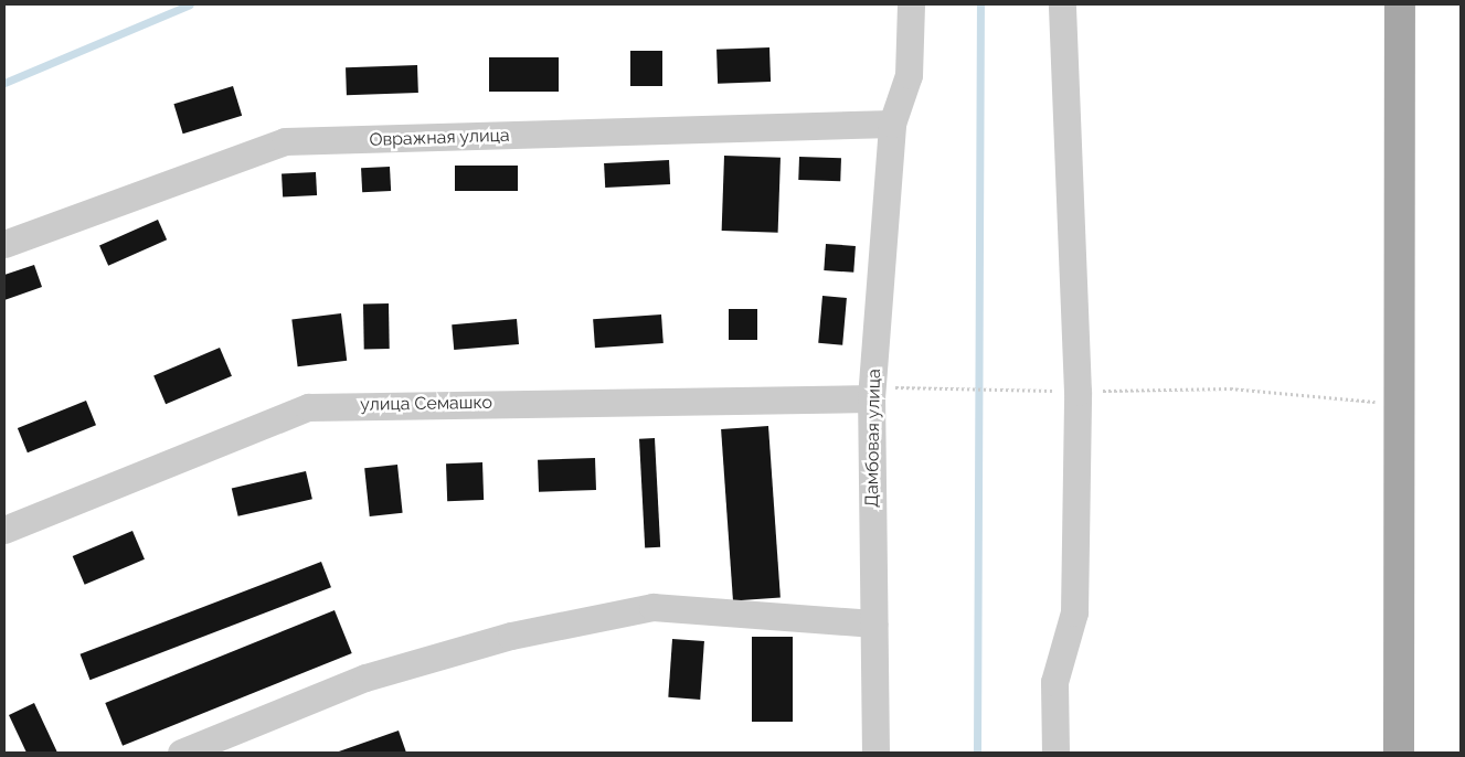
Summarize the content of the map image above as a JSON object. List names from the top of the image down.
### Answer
{
  "streets": {
    "street": ["Овражная улица", "улица Семашко", "Дамбовая улица"]
  },
  "crossings": [
    ["Овражная улица", "Дамбовая улица"],
    ["улица Семашко", "Дамбовая улица"]
  ]
}
